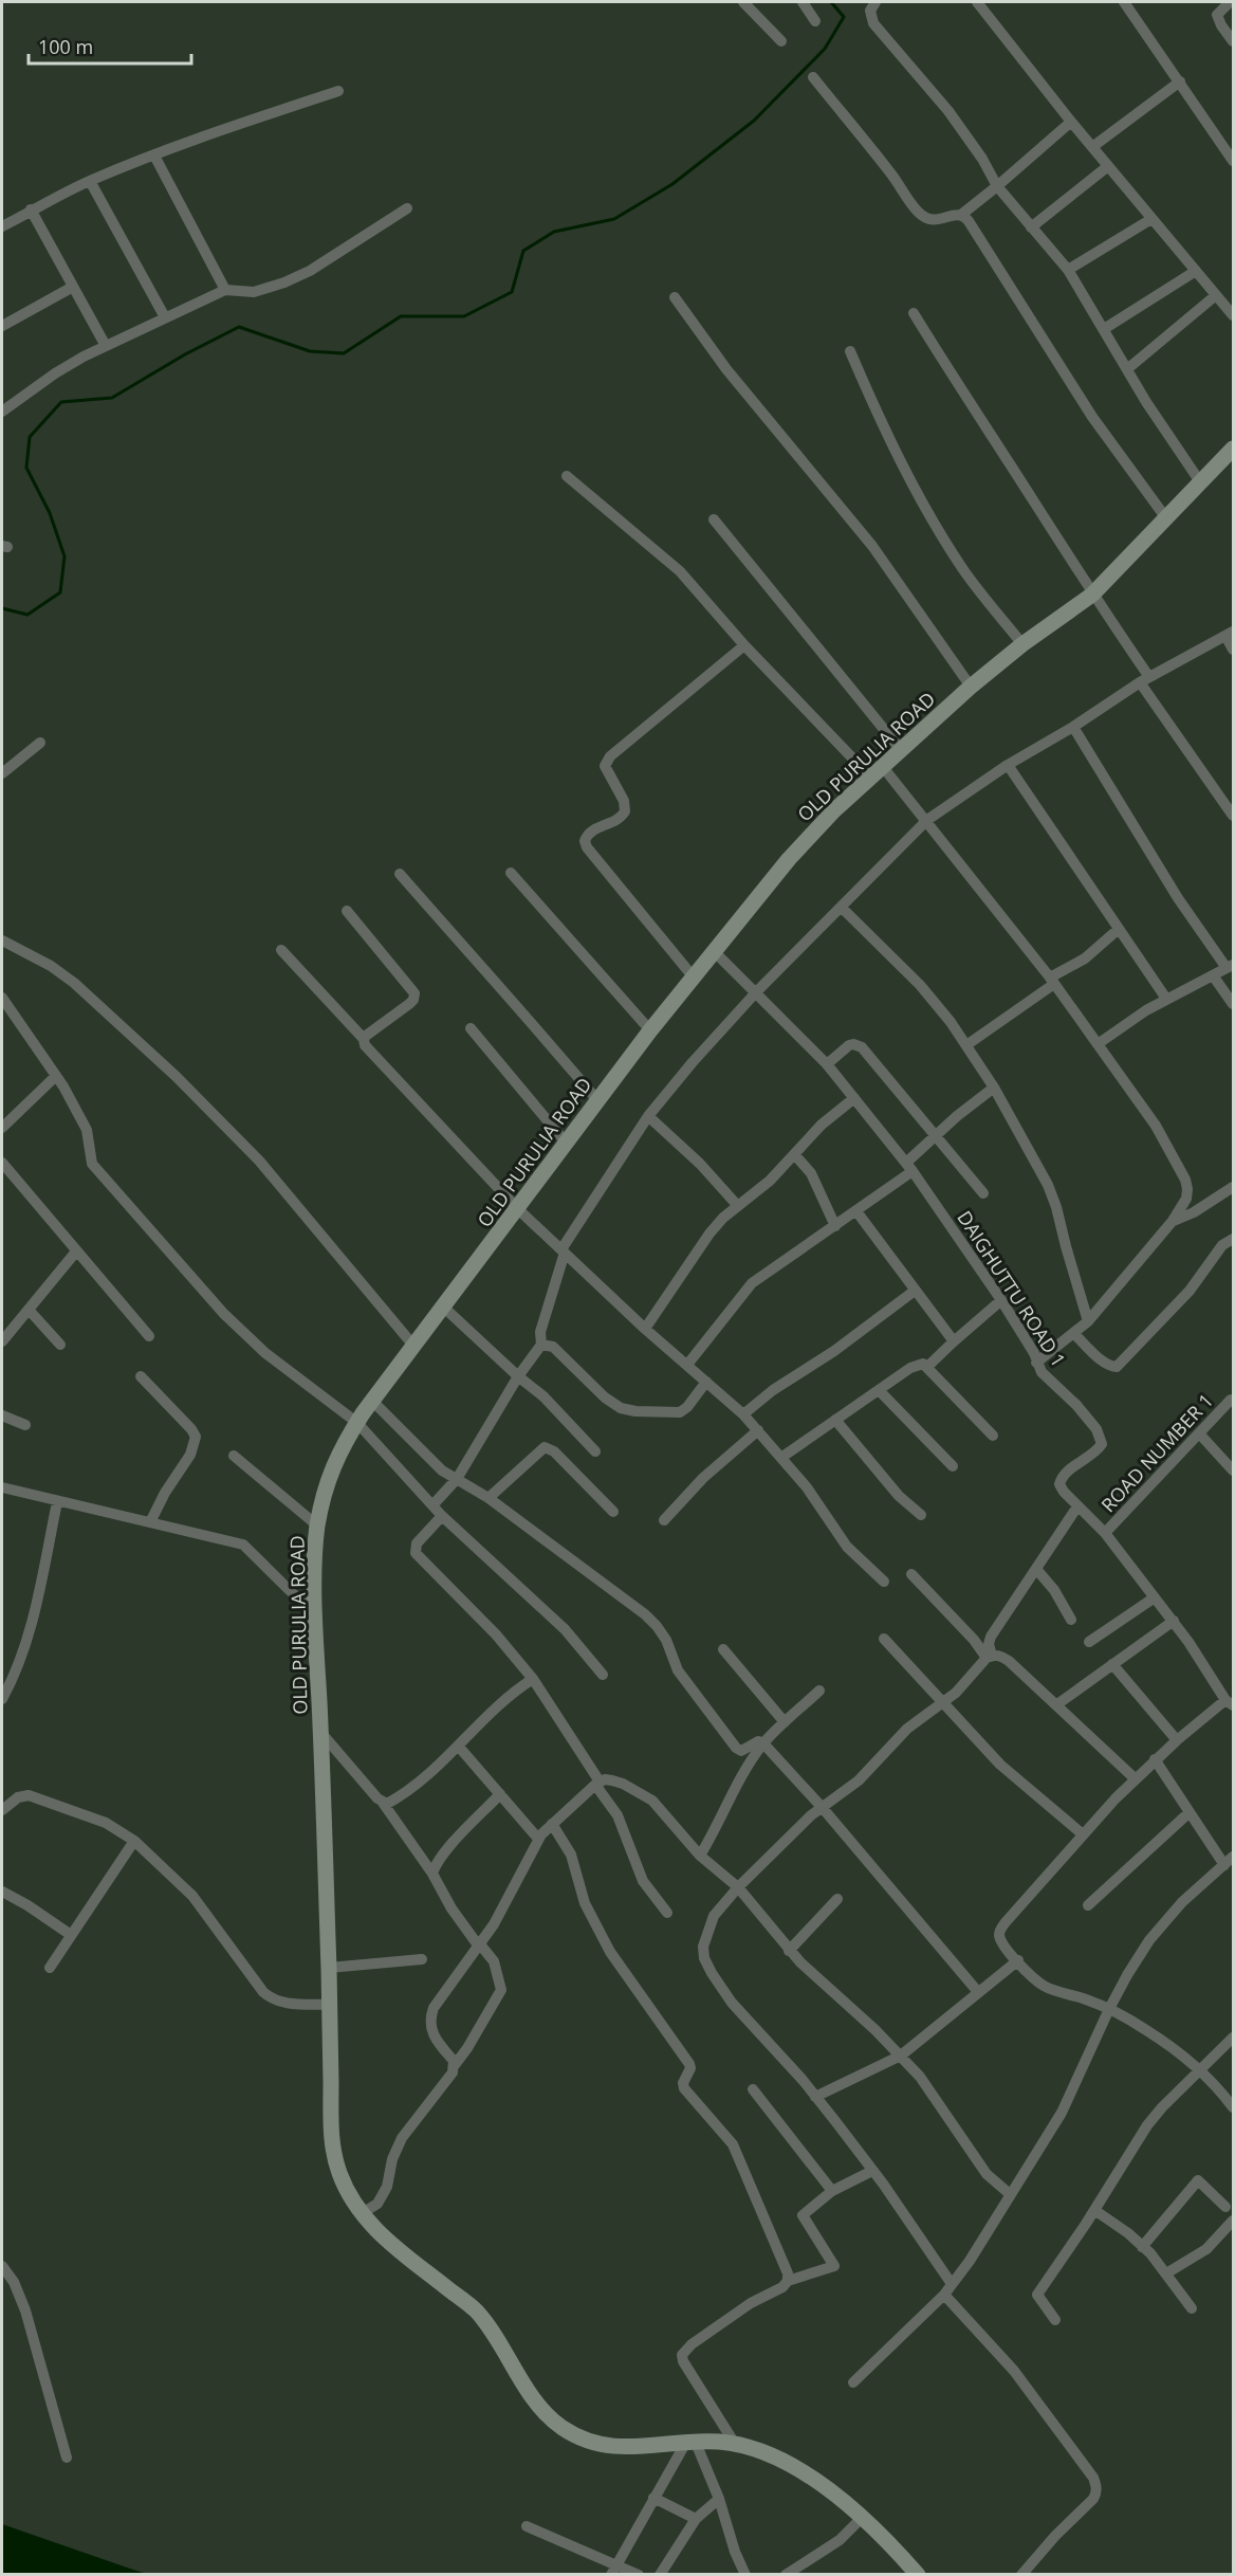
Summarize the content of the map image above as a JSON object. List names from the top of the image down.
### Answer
{
  "streets": {
    "main road": ["OLD PURULIA ROAD"],
    "street": ["DAIGHUTTU ROAD 1", "ROAD NUMBER 1"]
  },
  "crossings": [
    ["OLD PURULIA ROAD", "DAIGHUTTU ROAD 1"],
    ["DAIGHUTTU ROAD 1", "ROAD NUMBER 1"]
  ],
  "scale_bar": "100 m"
}
